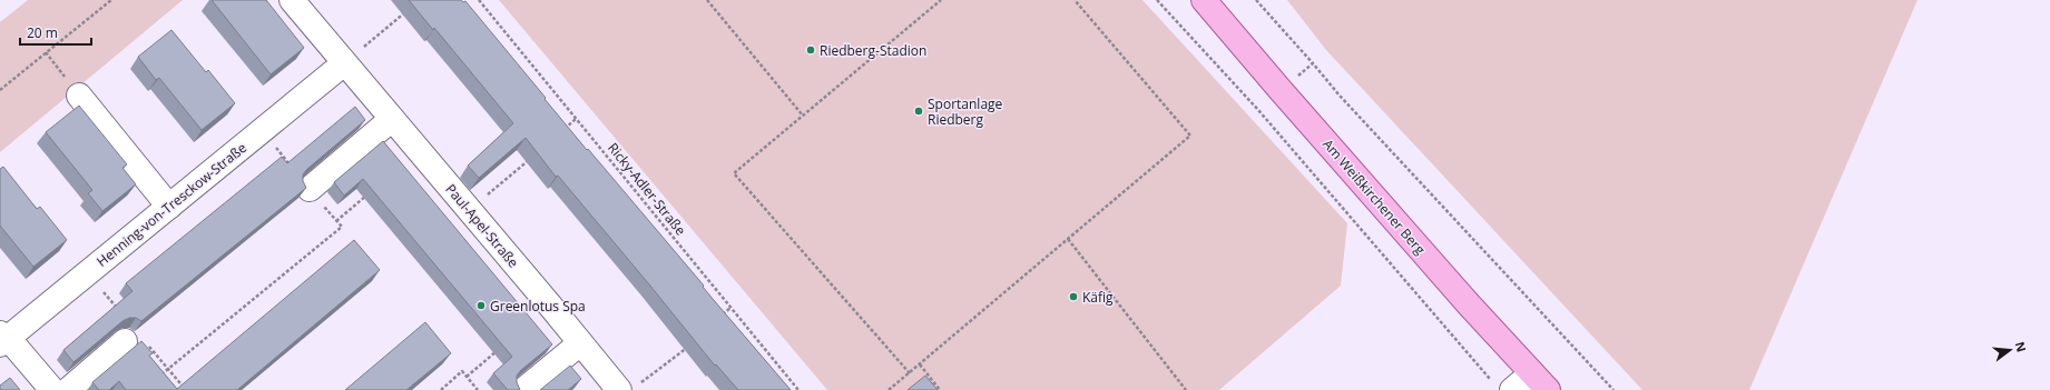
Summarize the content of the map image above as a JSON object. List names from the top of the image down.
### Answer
{
  "streets": {
    "main road": ["Am Weißkirchener Berg"],
    "street": ["Henning-von-Tresckow-Straße", "Paul-Apel-Straße"],
    "path": ["Ricky-Adler-Straße"]
  },
  "crossings": [
    ["Henning-von-Tresckow-Straße", "Paul-Apel-Straße"]
  ],
  "places": [
    "Riedberg-Stadion",
    "Sportanlage Riedberg",
    "Käfig",
    "Greenlotus Spa"
  ],
  "scale_bar": "20 m",
  "north": "right"
}
